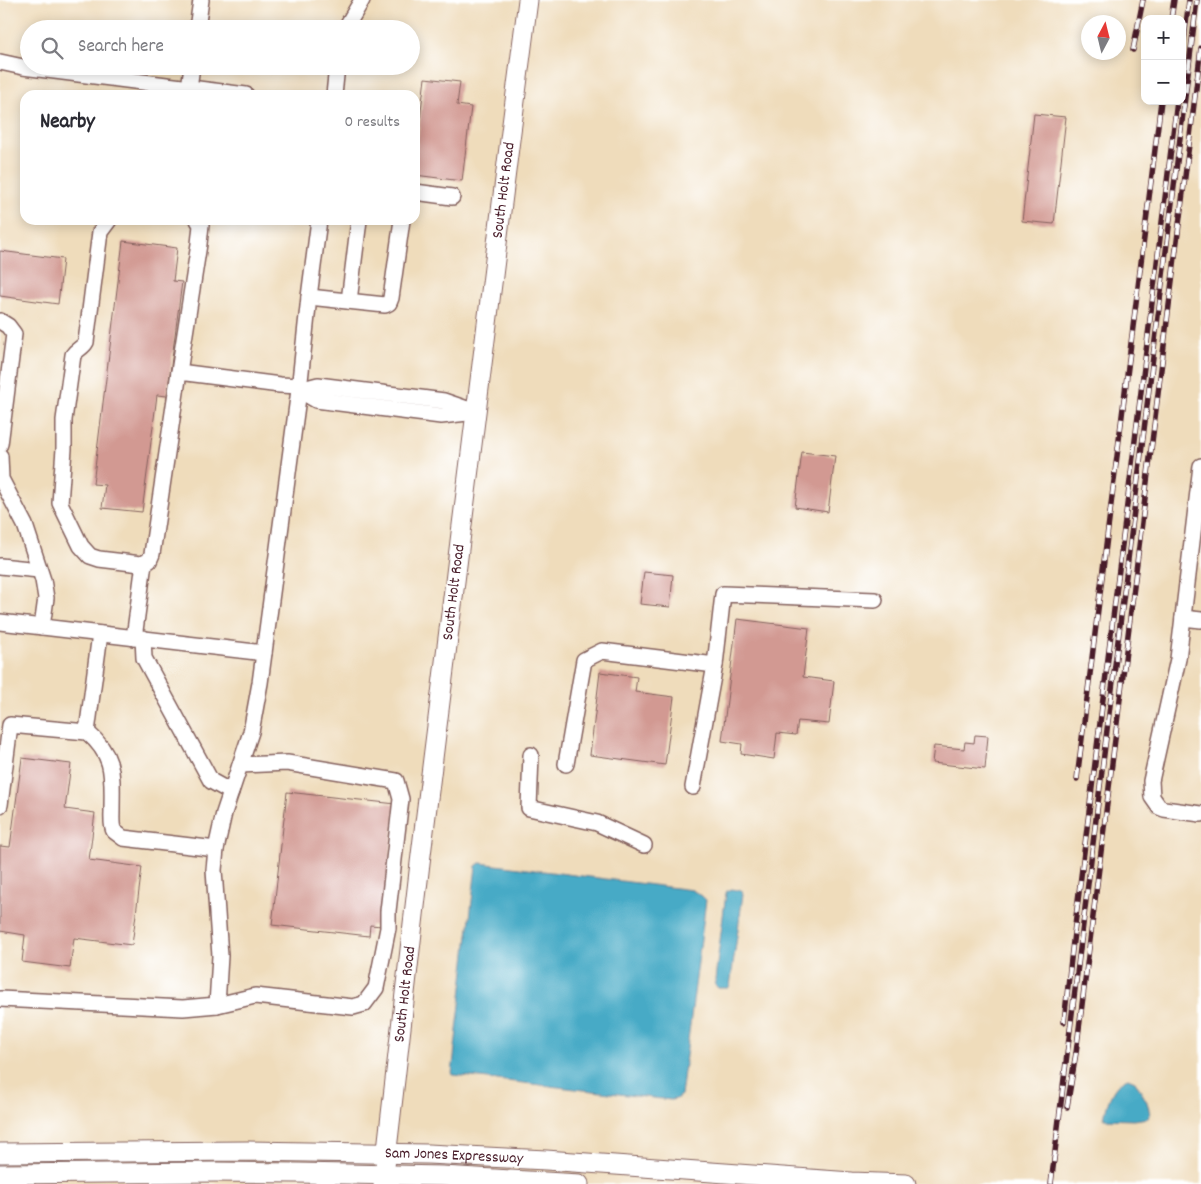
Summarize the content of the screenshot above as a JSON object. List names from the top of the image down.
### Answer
{
  "streets": {
    "main road": ["South Holt Road", "Sam Jones Expressway"]
  },
  "crossings": [
    ["South Holt Road", "Sam Jones Expressway"]
  ],
  "north": "top",
  "page": {
    "map_buttons": ["+", "−"],
    "search": "Search here",
    "heading": ["Nearby", "0 results"]
  }
}
